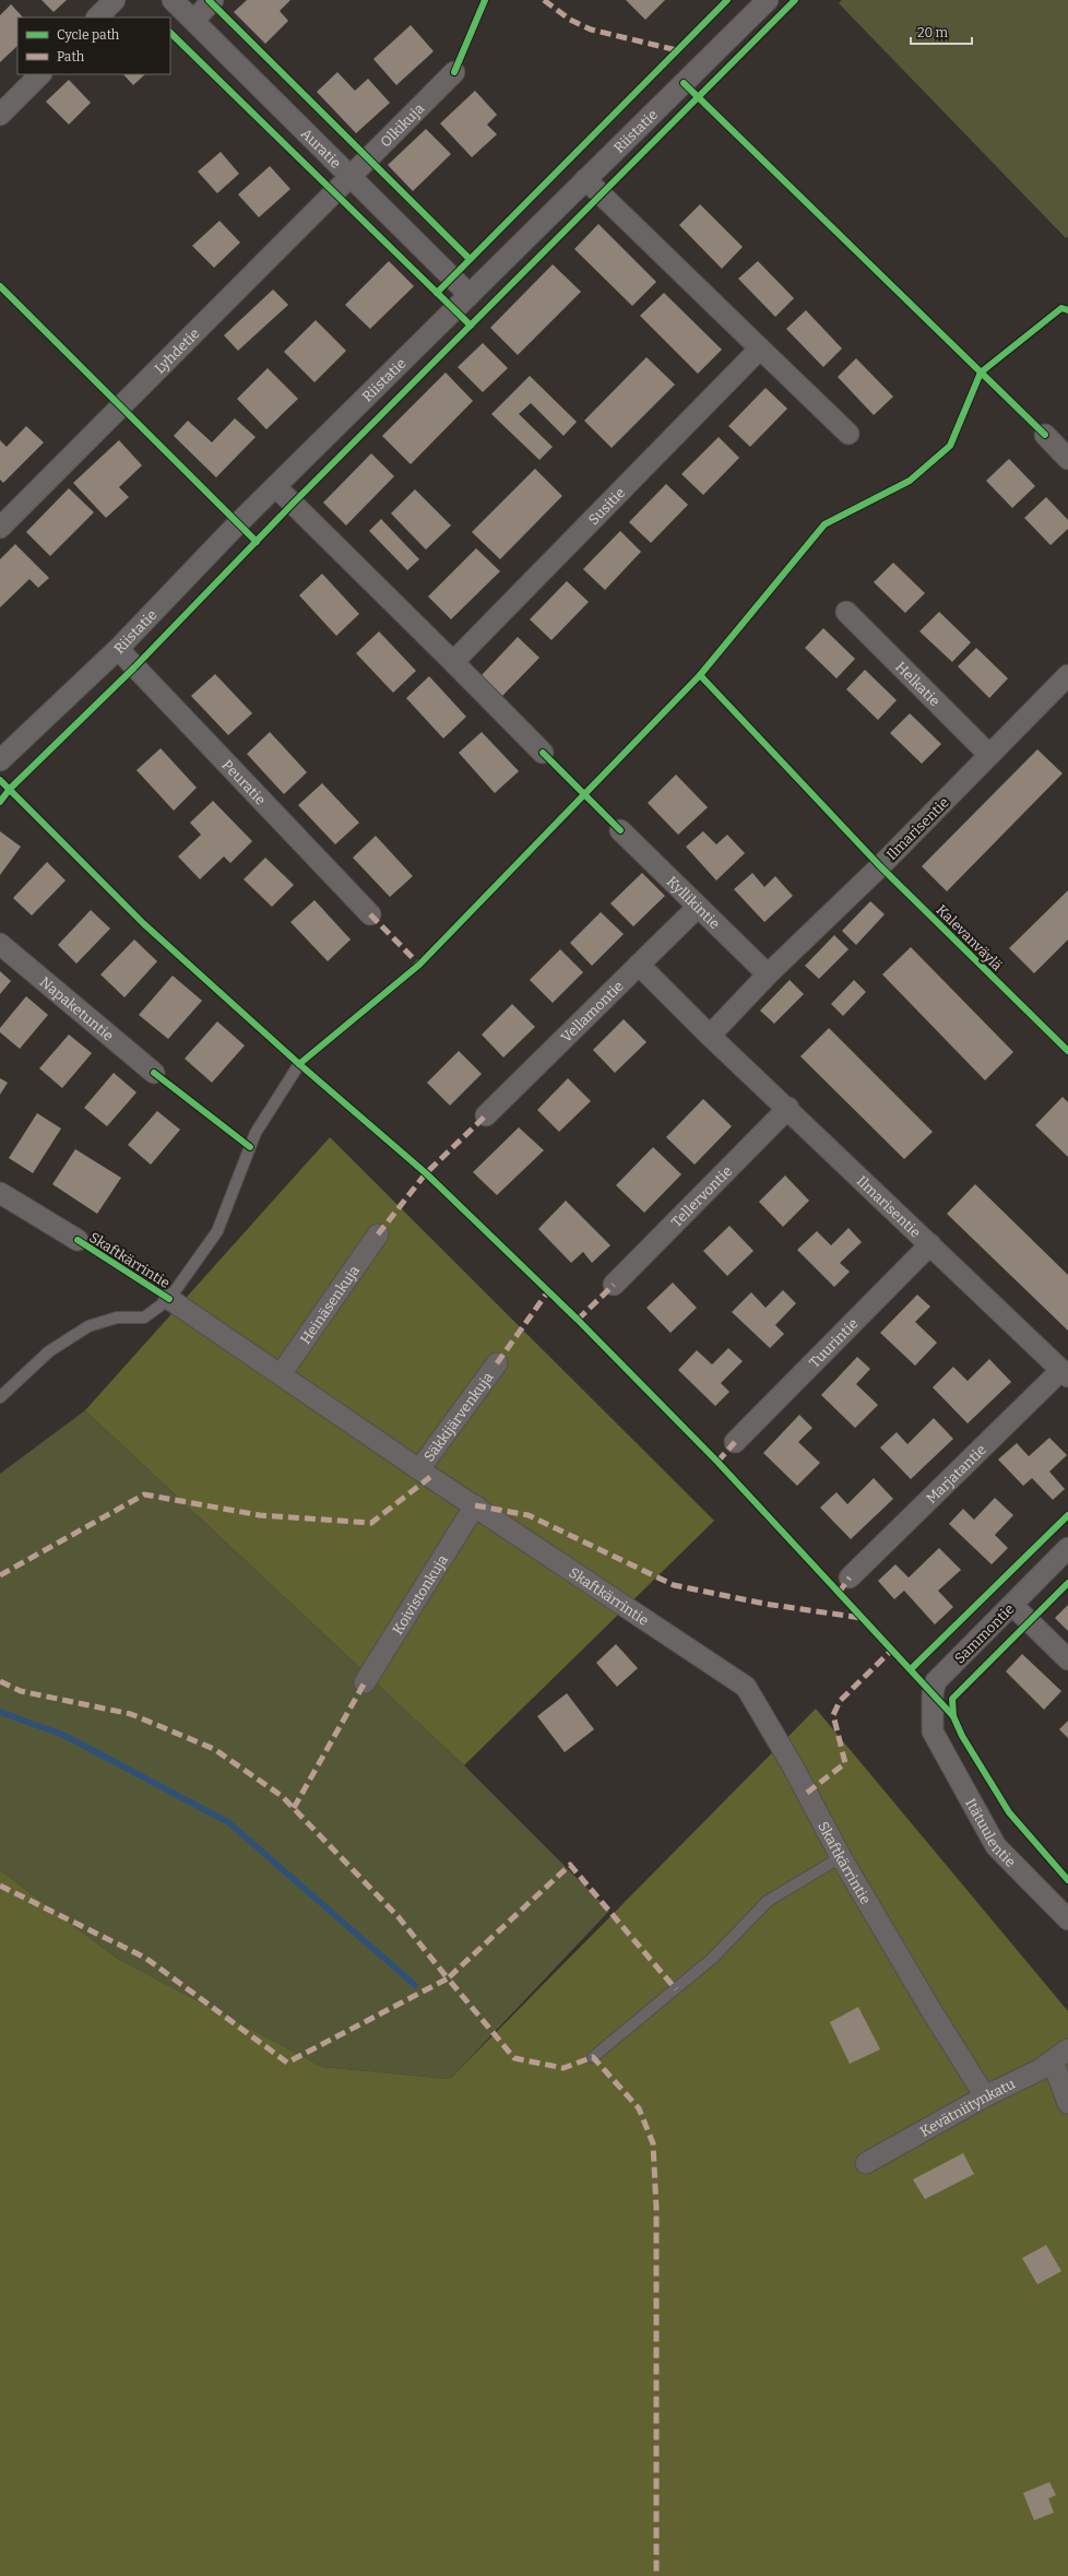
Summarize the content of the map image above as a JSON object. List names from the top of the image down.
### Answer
{
  "streets": {
    "street": [
      "Olkikuja",
      "Riistatie",
      "Auratie",
      "Lyhdetie",
      "Susitie",
      "Helkatie",
      "Peuratie",
      "Ilmarisentie",
      "Kyllikintie",
      "Napaketuntie",
      "Vellamontie",
      "Tellervontie",
      "Skaftkärrintie",
      "Heinäsenkuja",
      "Tuurintie",
      "Säkkijärvenkuja",
      "Marjatantie",
      "Koivistonkuja",
      "Sammontie",
      "Itätuulentie",
      "Kevätniitynkatu"
    ],
    "cycle path": ["Kalevanväylä"]
  },
  "crossings": [
    ["Olkikuja", "Auratie"],
    ["Olkikuja", "Lyhdetie"],
    ["Riistatie", "Auratie"],
    ["Riistatie", "Peuratie"],
    ["Auratie", "Lyhdetie"],
    ["Helkatie", "Ilmarisentie"],
    ["Ilmarisentie", "Kyllikintie"],
    ["Ilmarisentie", "Vellamontie"],
    ["Ilmarisentie", "Tellervontie"],
    ["Ilmarisentie", "Tuurintie"],
    ["Ilmarisentie", "Marjatantie"],
    ["Kyllikintie", "Vellamontie"],
    ["Skaftkärrintie", "Heinäsenkuja"],
    ["Skaftkärrintie", "Säkkijärvenkuja"],
    ["Skaftkärrintie", "Koivistonkuja"],
    ["Skaftkärrintie", "Kevätniitynkatu"],
    ["Sammontie", "Itätuulentie"]
  ],
  "legend": ["Cycle path", "Path"],
  "scale_bar": "20 m"
}
